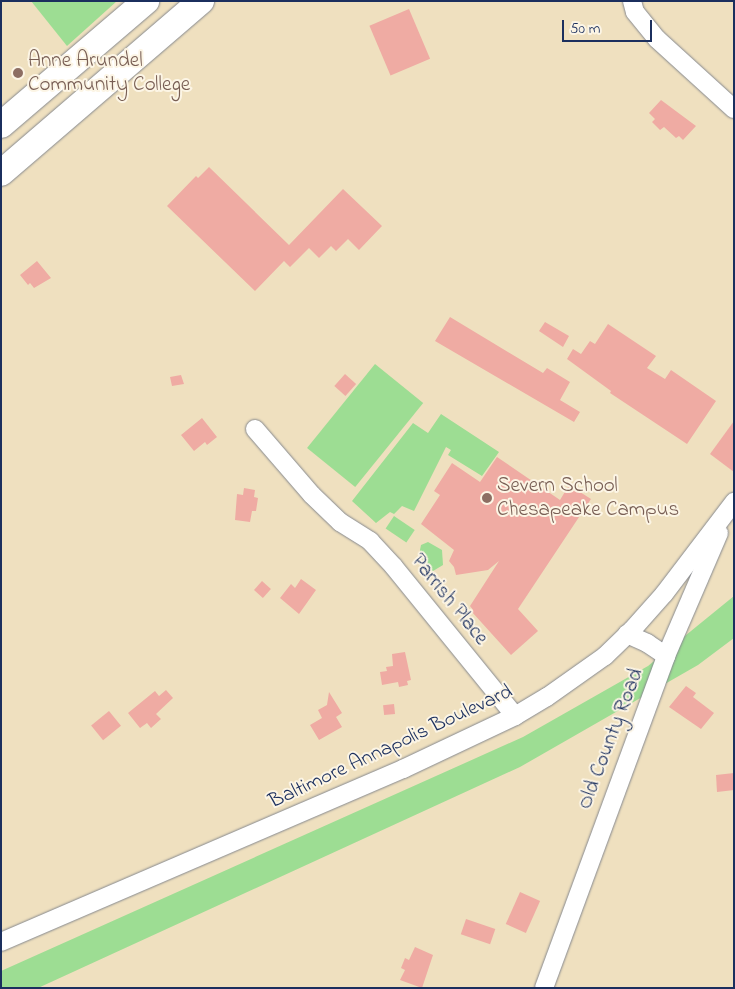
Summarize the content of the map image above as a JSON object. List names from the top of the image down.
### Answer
{
  "streets": {
    "street": ["Parrish Place", "Old County Road", "Baltimore Annapolis Boulevard"]
  },
  "crossings": [
    ["Parrish Place", "Baltimore Annapolis Boulevard"],
    ["Old County Road", "Baltimore Annapolis Boulevard"]
  ],
  "places": ["Anne Arundel Community College", "Severn School Chesapeake Campus"],
  "scale_bar": "50 m"
}
